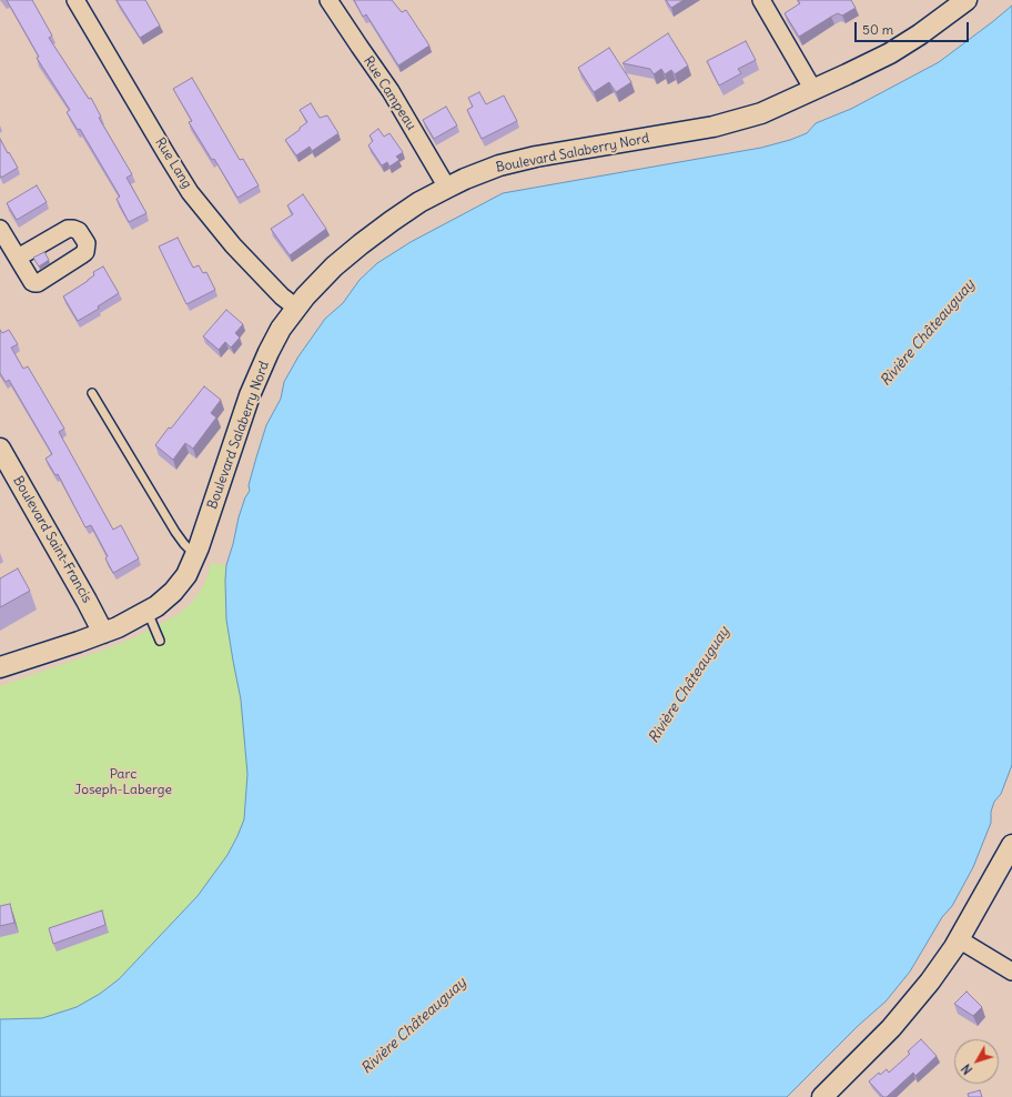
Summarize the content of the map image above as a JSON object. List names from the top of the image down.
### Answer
{
  "streets": {
    "street": [
      "Rue Campeau",
      "Boulevard Salaberry Nord",
      "Rue Lang",
      "Boulevard Saint-Francis"
    ]
  },
  "crossings": [
    ["Rue Campeau", "Boulevard Salaberry Nord"],
    ["Boulevard Salaberry Nord", "Rue Lang"],
    ["Boulevard Salaberry Nord", "Boulevard Saint-Francis"]
  ],
  "water": ["Rivière Châteauguay"],
  "parks": ["Parc Joseph-Laberge"],
  "scale_bar": "50 m",
  "north": "bottom left"
}
